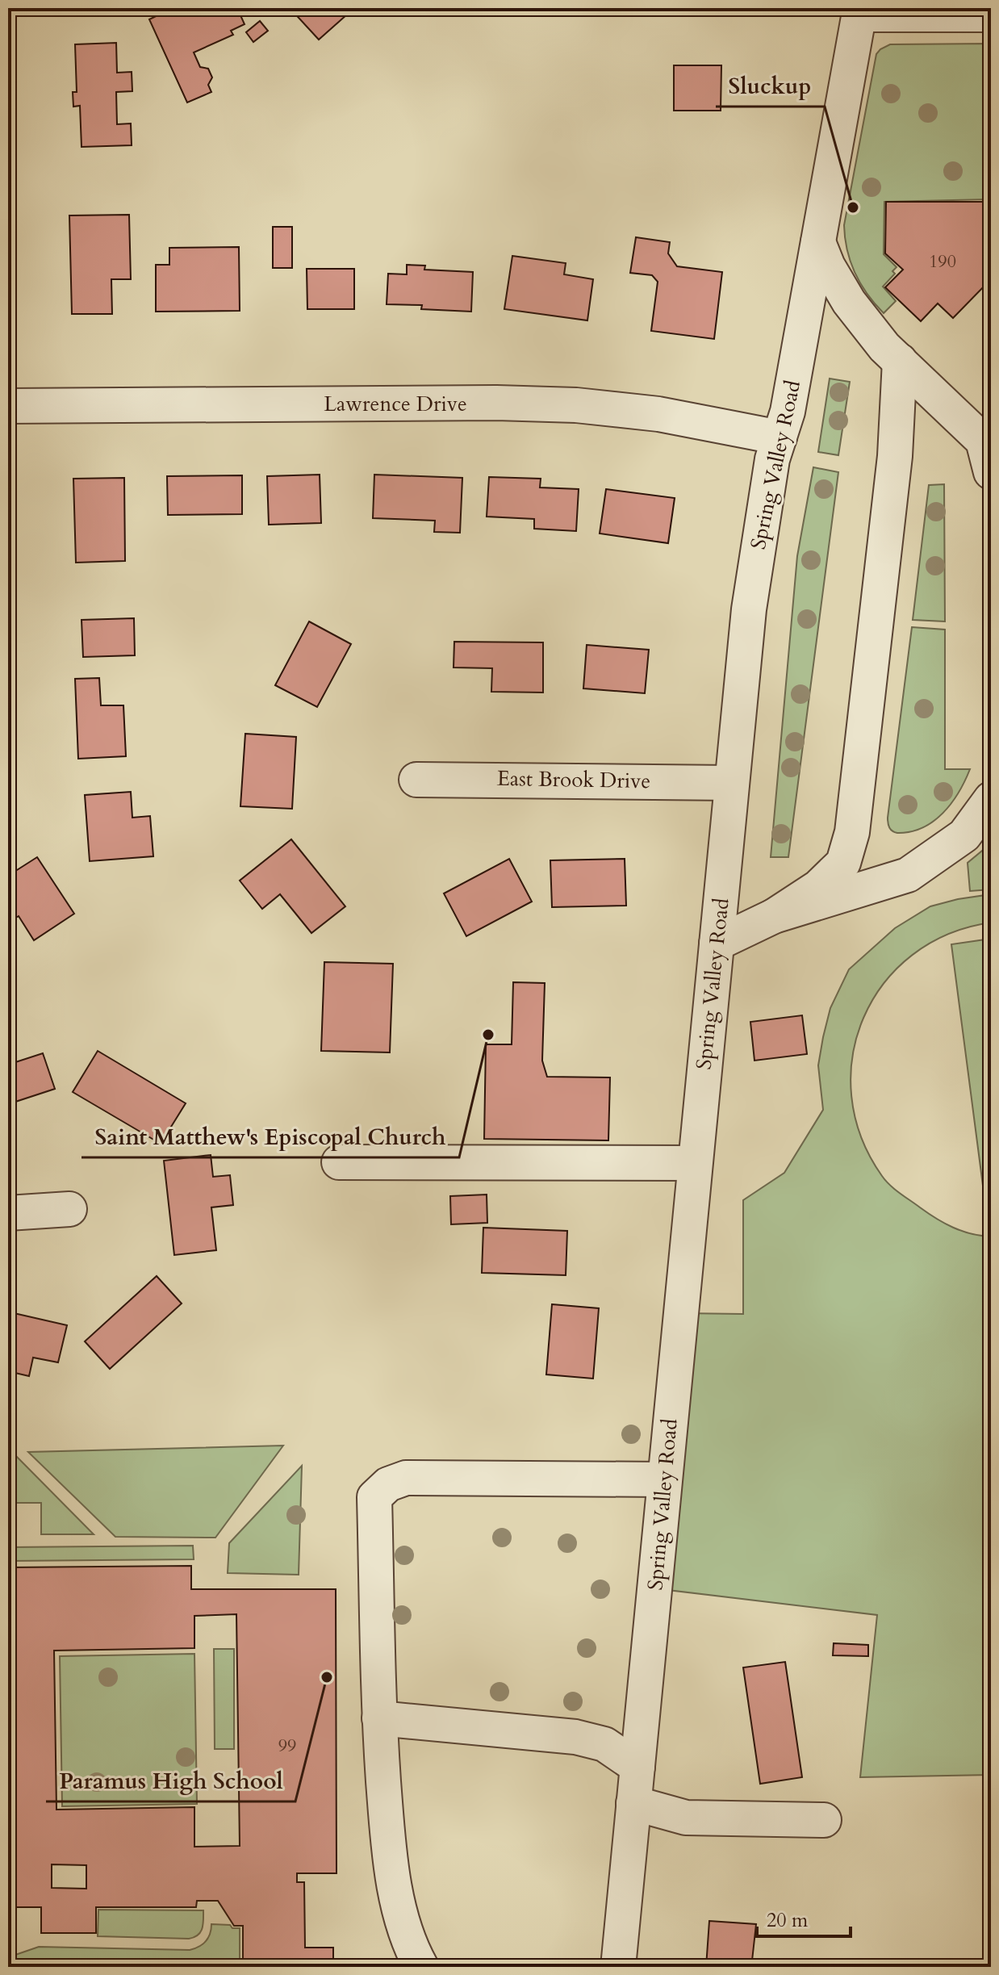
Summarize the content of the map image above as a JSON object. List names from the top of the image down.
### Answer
{
  "streets": {
    "street": ["Lawrence Drive", "Spring Valley Road", "East Brook Drive"]
  },
  "crossings": [
    ["Lawrence Drive", "Spring Valley Road"],
    ["Spring Valley Road", "East Brook Drive"]
  ],
  "places": ["Sluckup", "Saint Matthew's Episcopal Church", "Paramus High School"],
  "house_numbers": ["190", "99"],
  "scale_bar": "20 m"
}
